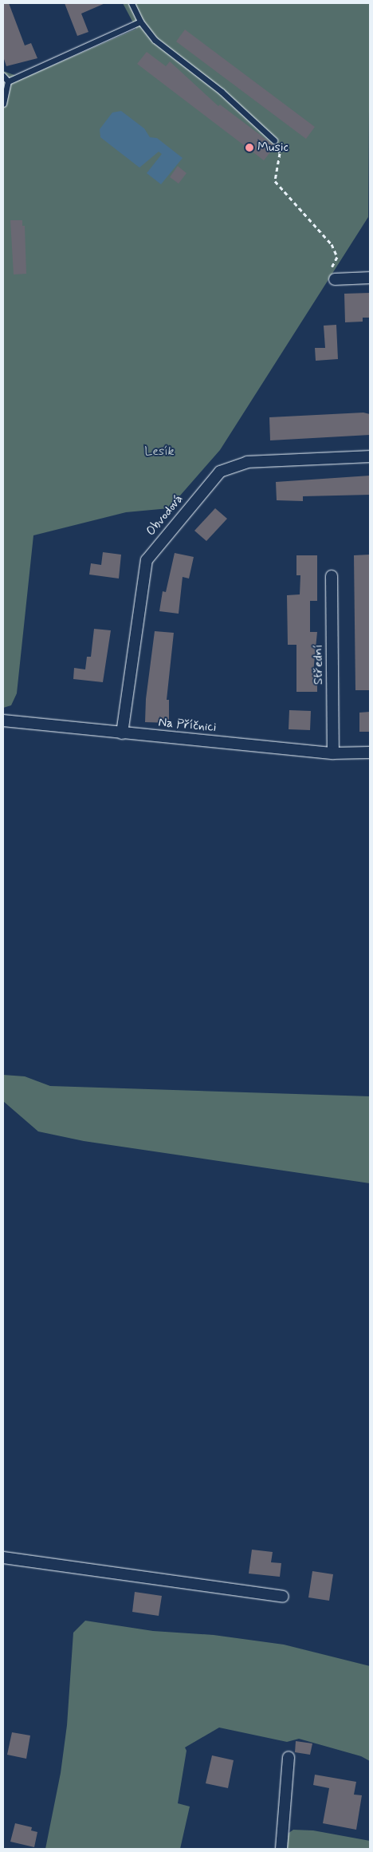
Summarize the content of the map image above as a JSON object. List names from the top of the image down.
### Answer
{
  "streets": {
    "street": ["Obvodová", "Střední", "Na Příčnici"]
  },
  "crossings": [
    ["Obvodová", "Na Příčnici"],
    ["Střední", "Na Příčnici"]
  ],
  "parks": ["Lesík"],
  "places": ["Music"]
}
